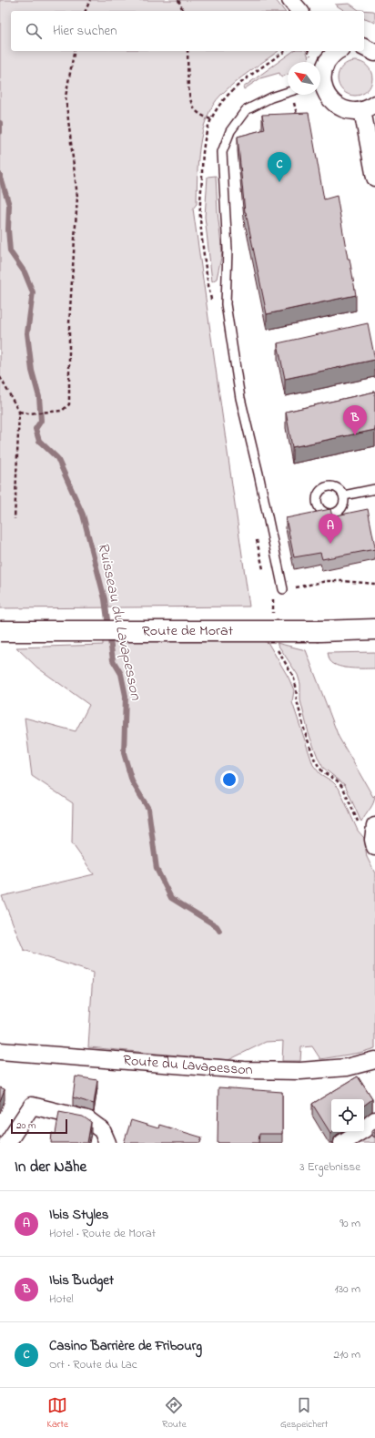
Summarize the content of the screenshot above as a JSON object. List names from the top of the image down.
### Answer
{
  "streets": {
    "main road": ["Route de Morat"],
    "street": ["Route du Lavapesson"]
  },
  "water": ["Ruisseau du Lavapesson"],
  "scale_bar": "20 m",
  "north": "top left",
  "page": {
    "search": "Hier suchen",
    "pins": ["C", "B", "A"],
    "scale": "20 m",
    "heading": ["In der Nähe", "3 Ergebnisse"],
    "list": [
      {
        "mark": "A",
        "name": "Ibis Styles",
        "note": "Hotel · Route de Morat",
        "value": "90 m"
      },
      {
        "mark": "B",
        "name": "Ibis Budget",
        "note": "Hotel",
        "value": "130 m"
      },
      {
        "mark": "C",
        "name": "Casino Barrière de Fribourg",
        "note": "Ort · Route du Lac",
        "value": "210 m"
      }
    ],
    "nav": ["Karte", "Route", "Gespeichert"]
  }
}
